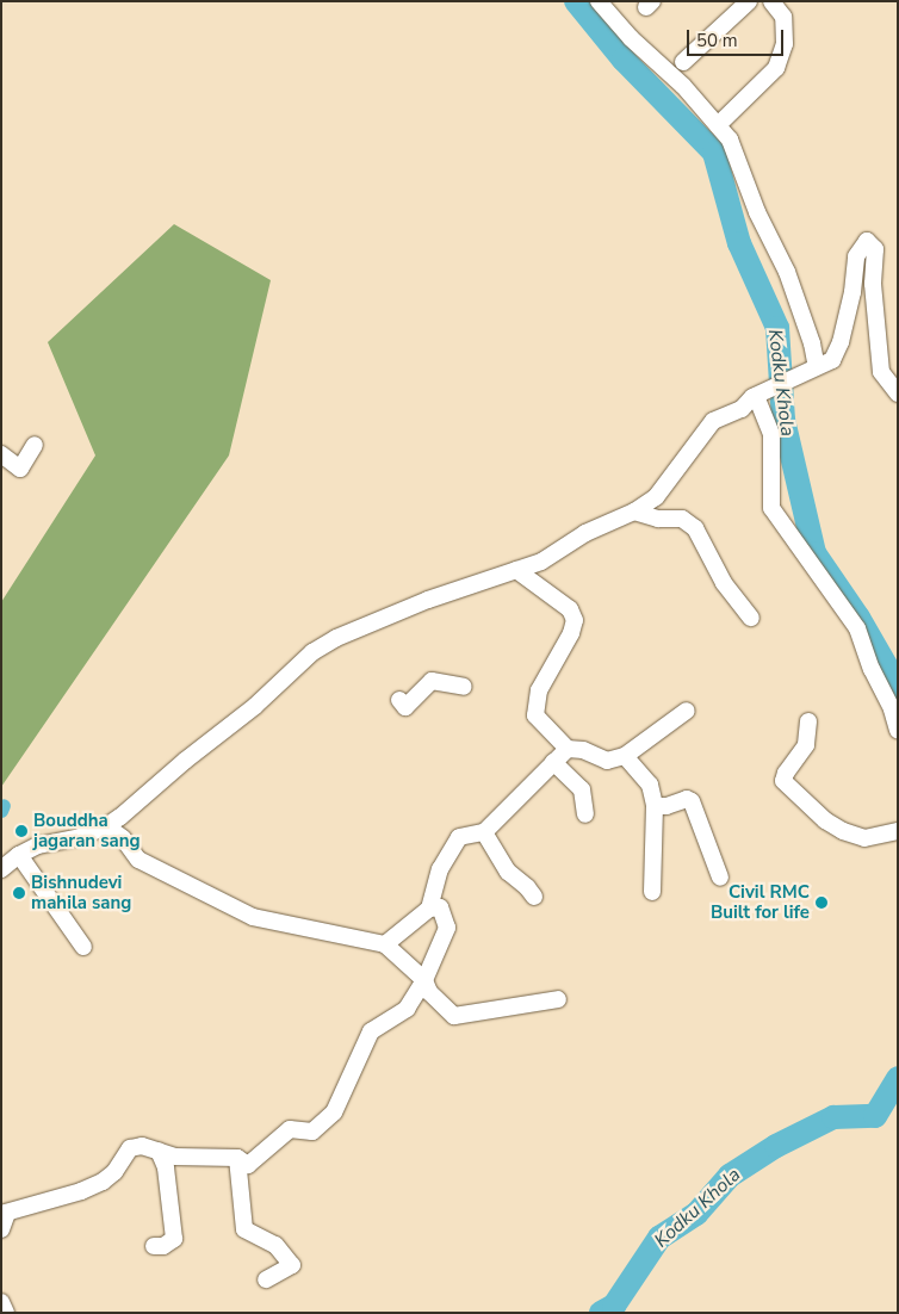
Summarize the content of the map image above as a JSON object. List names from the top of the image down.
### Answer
{
  "water": ["Kodku Khola"],
  "places": ["Bouddha jagaran sang", "Bishnudevi mahila sang", "Civil RMC Built for life"],
  "scale_bar": "50 m"
}
